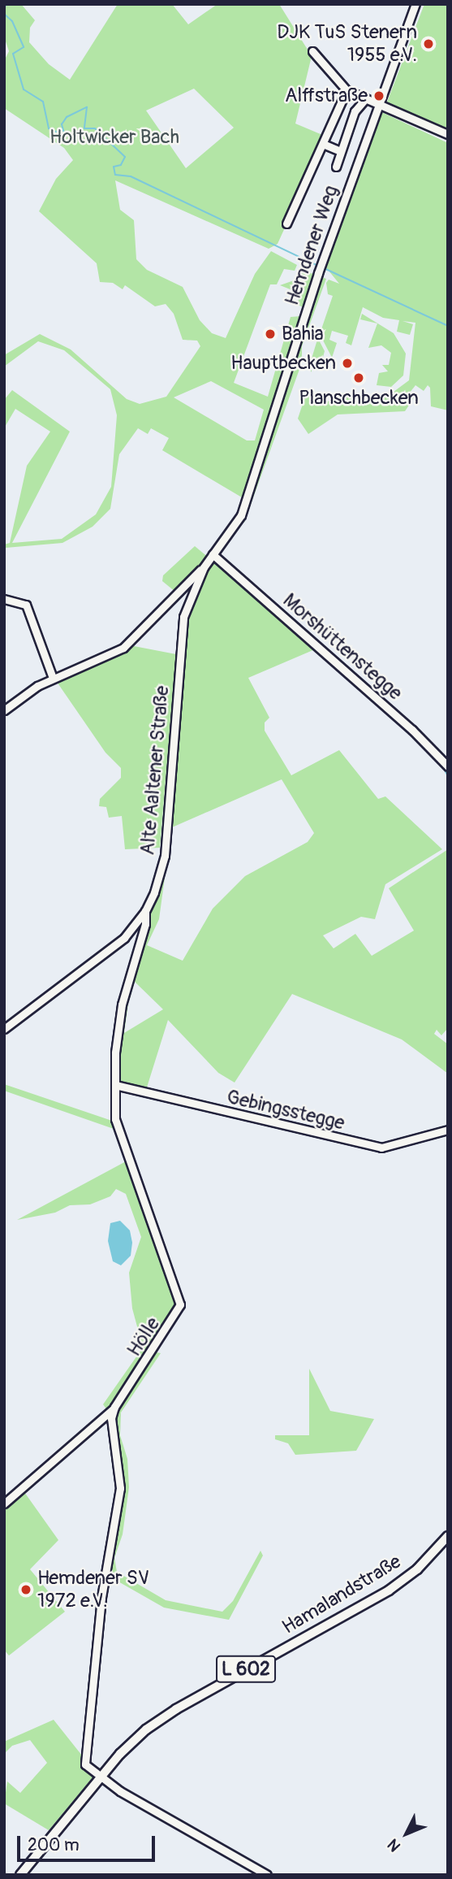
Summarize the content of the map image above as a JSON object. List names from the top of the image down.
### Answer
{
  "streets": {
    "main road": ["Hamalandstraße", "L 602"],
    "street": [
      "Hemdener Weg",
      "Morshüttenstegge",
      "Alte Aaltener Straße",
      "Gebingsstegge",
      "Hölle"
    ]
  },
  "crossings": [
    ["Hemdener Weg", "Morshüttenstegge"],
    ["Hemdener Weg", "Alte Aaltener Straße"],
    ["Morshüttenstegge", "Alte Aaltener Straße"],
    ["Alte Aaltener Straße", "Hölle"],
    ["Gebingsstegge", "Hölle"],
    ["Hölle", "Hamalandstraße"]
  ],
  "parks": ["Holtwicker Bach"],
  "places": [
    "DJK TuS Stenern 1955 e.V.",
    "Alffstraße",
    "Bahia",
    "Hauptbecken",
    "Planschbecken",
    "Hemdener SV 1972 e.V."
  ],
  "scale_bar": "200 m",
  "north": "bottom left"
}
